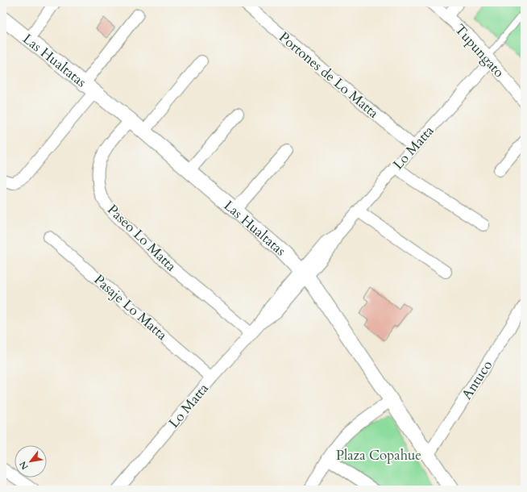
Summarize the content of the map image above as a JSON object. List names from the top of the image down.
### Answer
{
  "streets": {
    "street": [
      "Tupungato",
      "Las Hualtatas",
      "Portones de Lo Matta",
      "Lo Matta",
      "Paseo Lo Matta",
      "Pasaje Lo Matta",
      "Antuco"
    ]
  },
  "crossings": [
    ["Tupungato", "Lo Matta"],
    ["Las Hualtatas", "Lo Matta"],
    ["Las Hualtatas", "Paseo Lo Matta"],
    ["Las Hualtatas", "Antuco"],
    ["Portones de Lo Matta", "Lo Matta"],
    ["Lo Matta", "Paseo Lo Matta"],
    ["Lo Matta", "Pasaje Lo Matta"]
  ],
  "parks": ["Plaza Copahue"],
  "north": "bottom left"
}
